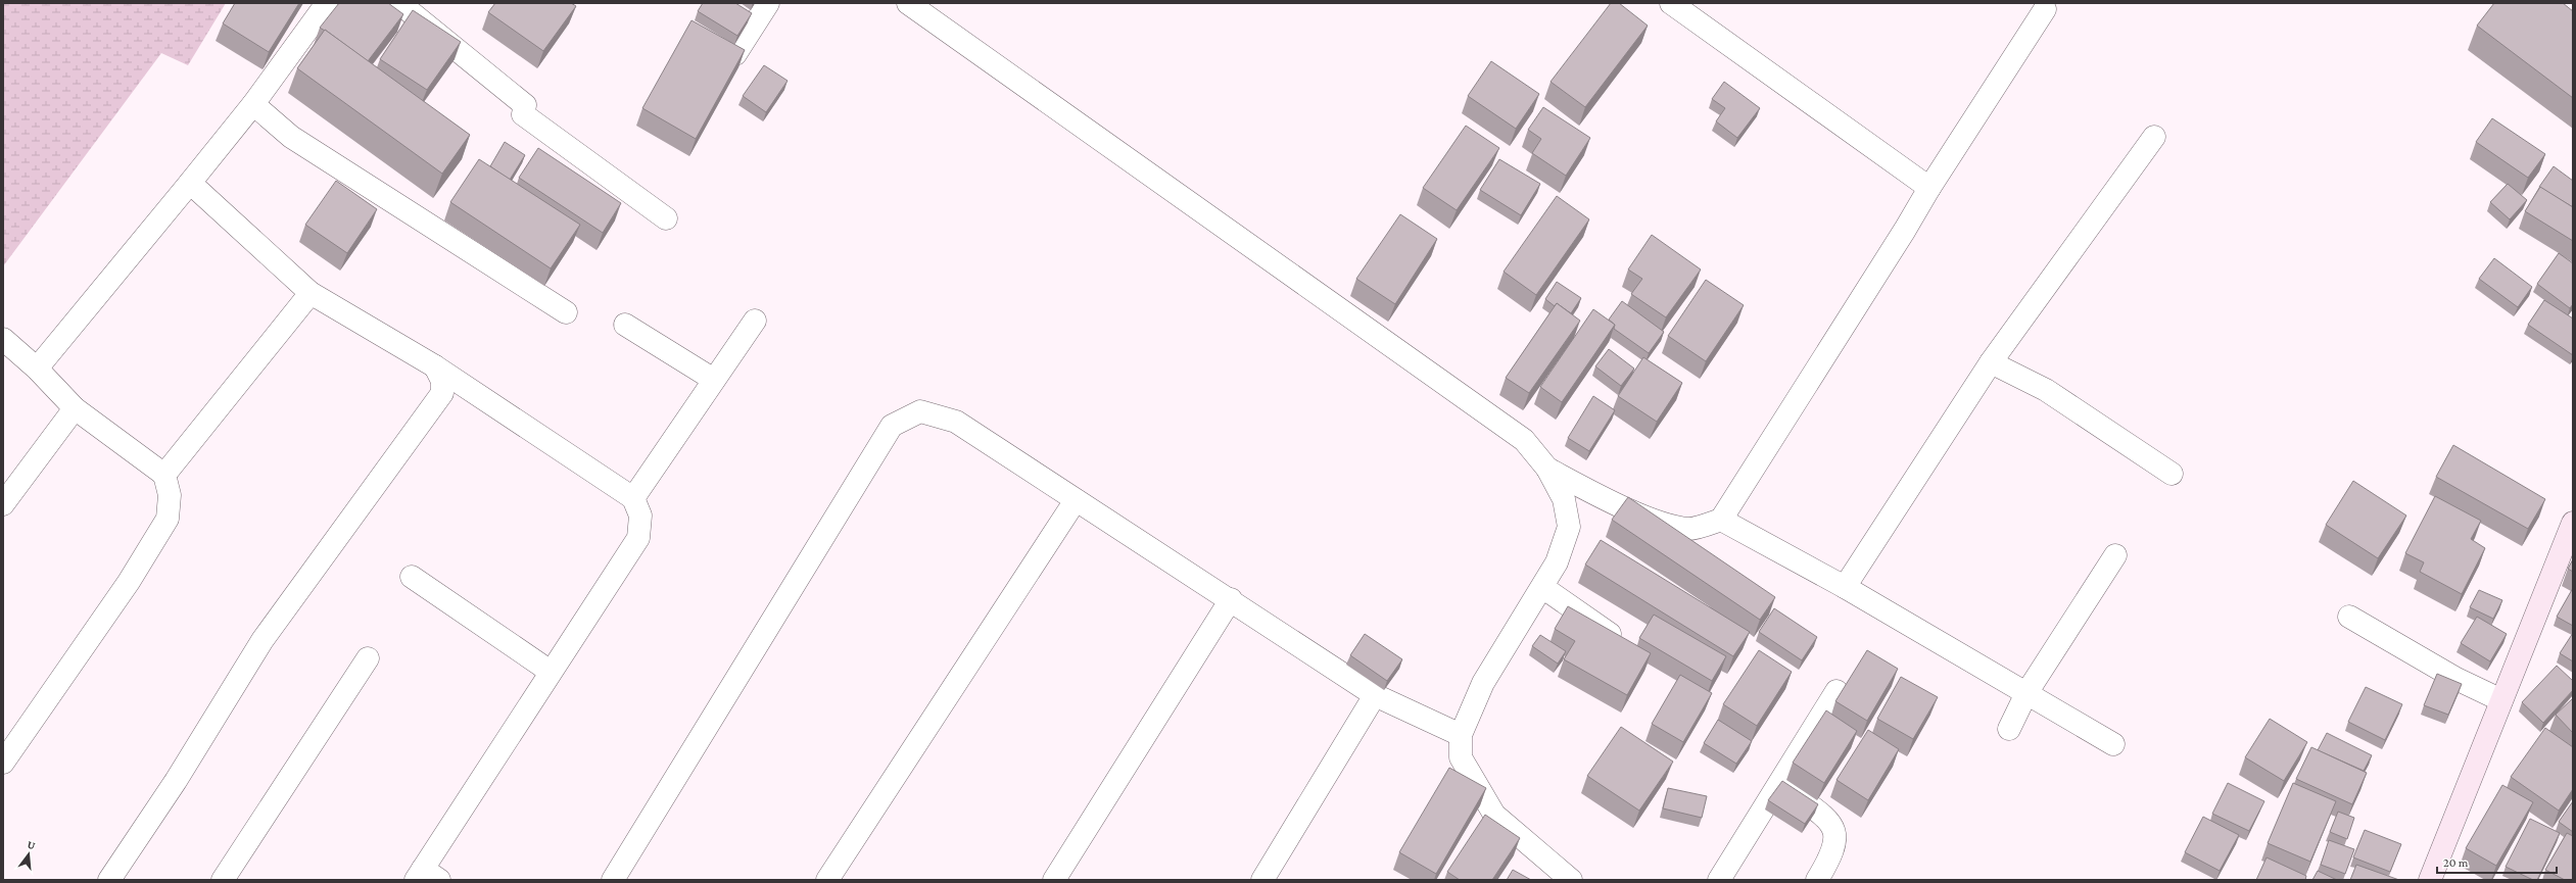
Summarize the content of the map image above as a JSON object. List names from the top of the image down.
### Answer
{
  "scale_bar": "20 m",
  "north": "top"
}
